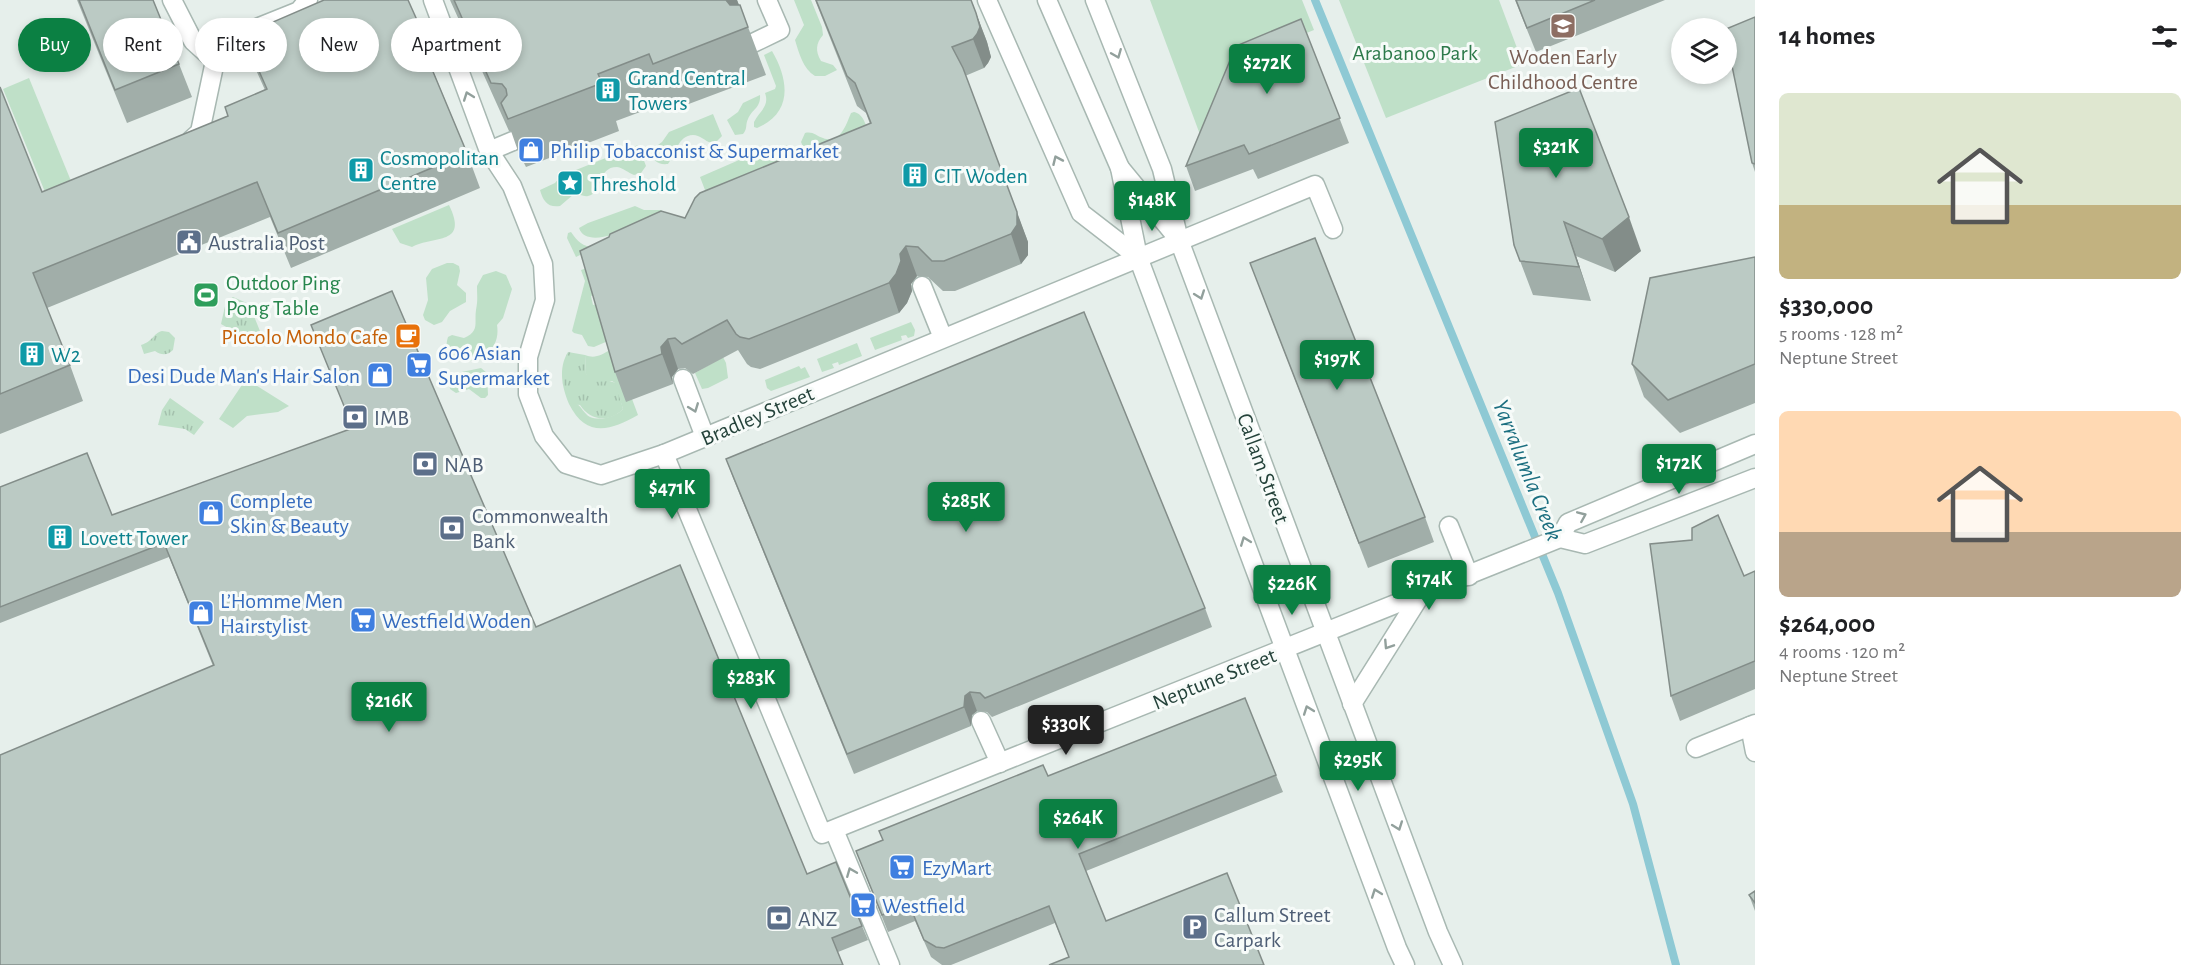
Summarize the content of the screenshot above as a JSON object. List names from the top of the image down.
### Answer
{
  "streets": {
    "street": ["Bradley Street", "Callam Street", "Neptune Street"]
  },
  "crossings": [
    ["Bradley Street", "Callam Street"],
    ["Callam Street", "Neptune Street"]
  ],
  "water": ["Yarralumla Creek"],
  "parks": ["Arabanoo Park"],
  "places": {
    "school or university": ["Woden Early Childhood Centre"],
    "building": [
      "Grand Central Towers",
      "Cosmopolitan Centre",
      "CIT Woden",
      "W2",
      "Lovett Tower"
    ],
    "shop": [
      "Philip Tobacconist & Supermarket",
      "Desi Dude Man's Hair Salon",
      "Complete Skin & Beauty",
      "L’Homme Men Hairstylist"
    ],
    "place": ["Threshold"],
    "public building": ["Australia Post"],
    "sports": ["Outdoor Ping Pong Table"],
    "cafe": ["Piccolo Mondo Cafe"],
    "supermarket": [
      "606 Asian Supermarket",
      "Westfield Woden",
      "EzyMart",
      "Westfield"
    ],
    "bank": [
      "IMB",
      "NAB",
      "Commonwealth Bank",
      "ANZ"
    ],
    "parking": ["Callum Street Carpark"]
  },
  "page": {
    "heading": "14 homes",
    "chip": [
      "Buy",
      "Rent",
      "Filters",
      "New",
      "Apartment"
    ],
    "price": [
      "$272K",
      "$321K",
      "$148K",
      "$197K",
      "$172K",
      "$471K",
      "$285K",
      "$174K",
      "$226K",
      "$283K",
      "$216K",
      "$330K",
      "$295K",
      "$264K"
    ],
    "list": [
      {
        "name": "$330,000",
        "note": "5 rooms · 128 m² · Neptune Street"
      },
      {
        "name": "$264,000",
        "note": "4 rooms · 120 m² · Neptune Street"
      }
    ]
  }
}
